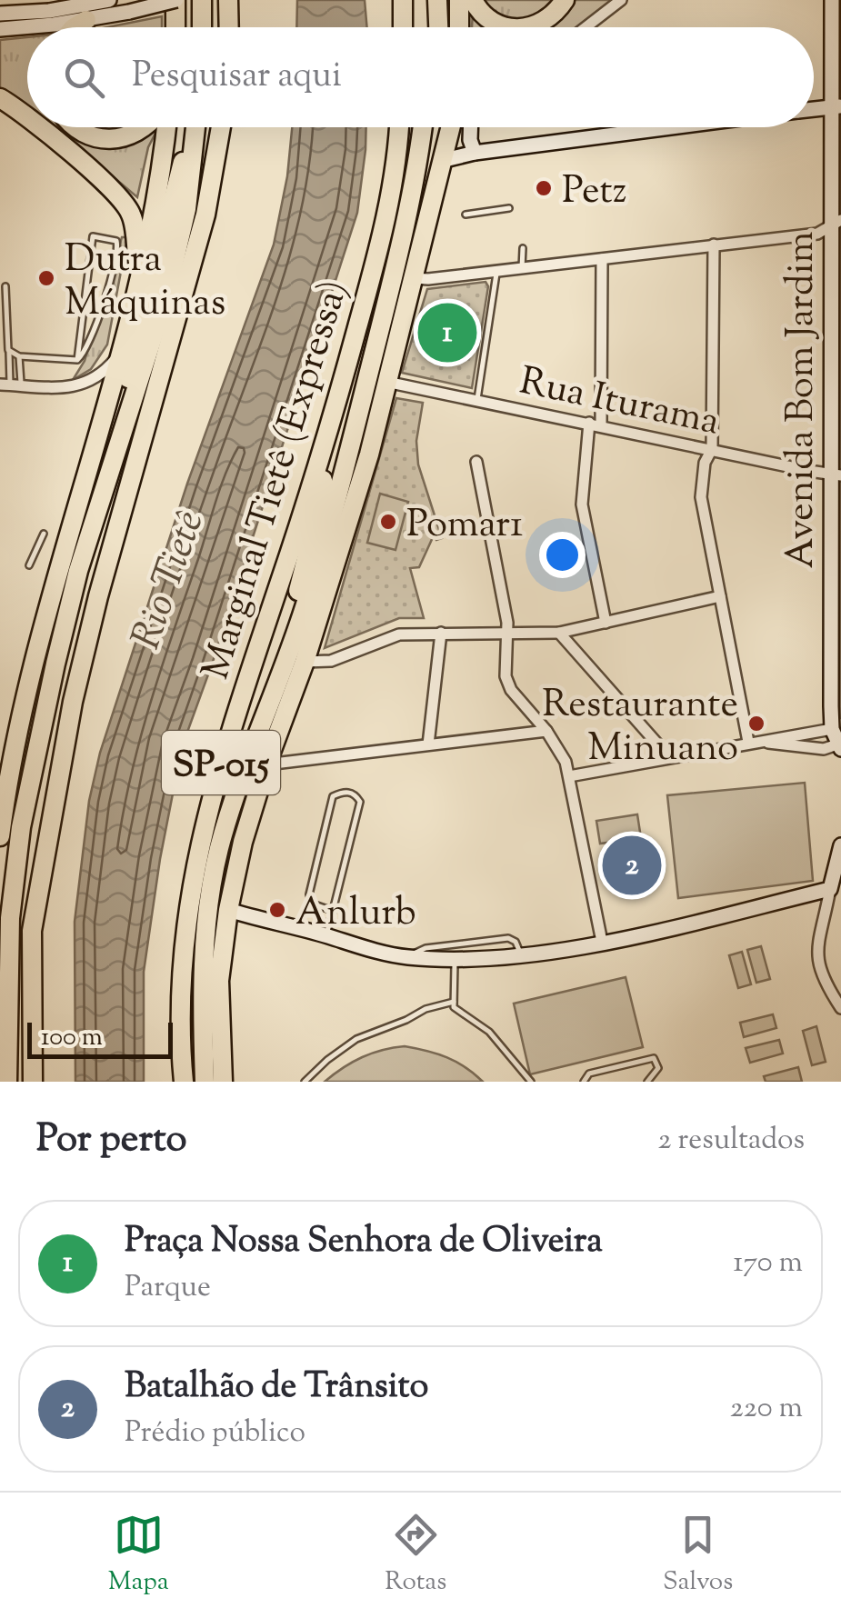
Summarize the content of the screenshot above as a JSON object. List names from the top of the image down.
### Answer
{
  "streets": {
    "highway": ["Marginal Tietê (Expressa)", "SP-015"],
    "street": ["Rua Iturama", "Avenida Bom Jardim"]
  },
  "crossings": [
    ["Rua Iturama", "Avenida Bom Jardim"]
  ],
  "water": ["Rio Tietê"],
  "places": [
    "Petz",
    "Dutra Máquinas",
    "Pomar1",
    "Restaurante Minuano",
    "Anlurb"
  ],
  "scale_bar": "100 m",
  "page": {
    "search": "Pesquisar aqui",
    "pins": ["1", "2"],
    "scale": "100 m",
    "heading": ["Por perto", "2 resultados"],
    "list": [
      {
        "mark": "1",
        "name": "Praça Nossa Senhora de Oliveira",
        "note": "Parque",
        "value": "170 m"
      },
      {
        "mark": "2",
        "name": "Batalhão de Trânsito",
        "note": "Prédio público",
        "value": "220 m"
      }
    ],
    "nav": ["Mapa", "Rotas", "Salvos"]
  }
}
